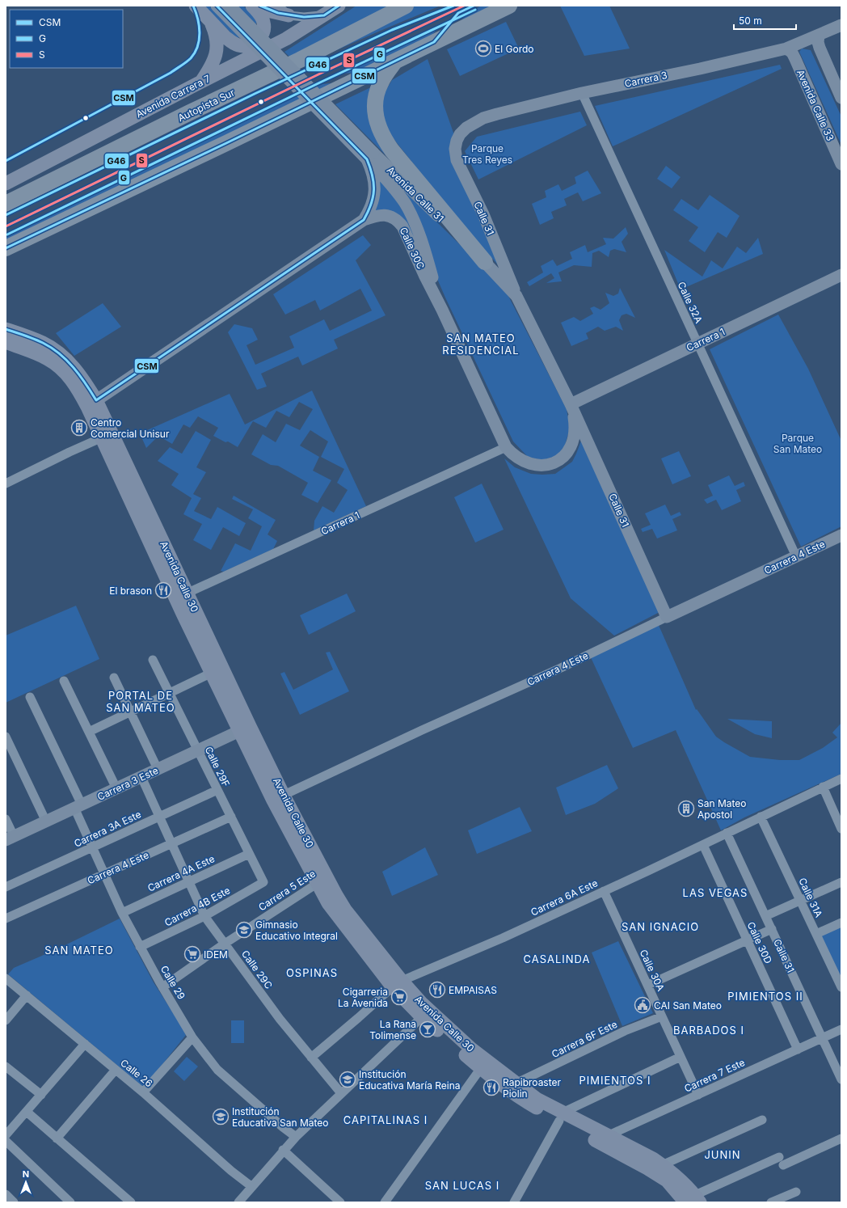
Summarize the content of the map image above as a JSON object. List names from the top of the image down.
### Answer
{
  "streets": {
    "highway": ["Autopista Sur"],
    "main road": [
      "Carrera 3",
      "Avenida Carrera 7",
      "Avenida Calle 33",
      "Avenida Calle 31",
      "Calle 31",
      "Calle 30C",
      "Carrera 1",
      "Carrera 4 Este",
      "Avenida Calle 30",
      "Carrera 3 Este"
    ],
    "street": [
      "Calle 32A",
      "Calle 29F",
      "Carrera 3A Este",
      "Carrera 4A Este",
      "Carrera 5 Este",
      "Carrera 6A Este",
      "Calle 31A",
      "Carrera 4B Este",
      "Calle 30D",
      "Calle 29C",
      "Calle 30A",
      "Calle 29",
      "Carrera 6F Este",
      "Calle 26",
      "Carrera 7 Este"
    ]
  },
  "crossings": [
    ["Carrera 3", "Avenida Calle 33"],
    ["Carrera 3", "Calle 31"],
    ["Carrera 3", "Calle 32A"],
    ["Avenida Calle 31", "Calle 31"],
    ["Avenida Calle 31", "Calle 30C"],
    ["Avenida Calle 31", "Carrera 1"],
    ["Calle 31", "Carrera 1"],
    ["Calle 31", "Carrera 4 Este"],
    ["Calle 31", "Carrera 6A Este"],
    ["Calle 31", "Carrera 7 Este"],
    ["Calle 32A", "Carrera 1"],
    ["Calle 32A", "Carrera 4 Este"],
    ["Carrera 1", "Avenida Calle 30"],
    ["Carrera 4 Este", "Avenida Calle 30"],
    ["Carrera 4 Este", "Calle 29F"],
    ["Carrera 4 Este", "Calle 29C"],
    ["Carrera 4 Este", "Calle 29"],
    ["Avenida Calle 30", "Carrera 3 Este"],
    ["Avenida Calle 30", "Carrera 5 Este"],
    ["Avenida Calle 30", "Carrera 6A Este"],
    ["Avenida Calle 30", "Carrera 6F Este"],
    ["Avenida Calle 30", "Carrera 7 Este"],
    ["Calle 29F", "Carrera 3 Este"],
    ["Calle 29F", "Carrera 3A Este"],
    ["Calle 29F", "Carrera 4A Este"],
    ["Calle 29F", "Carrera 4B Este"],
    ["Carrera 3 Este", "Calle 29C"],
    ["Carrera 3 Este", "Calle 29"],
    ["Carrera 3A Este", "Calle 29C"],
    ["Carrera 3A Este", "Calle 29"],
    ["Carrera 4A Este", "Calle 29C"],
    ["Carrera 4A Este", "Calle 29"],
    ["Carrera 5 Este", "Calle 29C"],
    ["Carrera 5 Este", "Calle 29"],
    ["Carrera 6A Este", "Calle 31A"],
    ["Carrera 6A Este", "Calle 30D"],
    ["Carrera 6A Este", "Calle 29C"],
    ["Carrera 6A Este", "Calle 30A"],
    ["Carrera 4B Este", "Calle 29C"],
    ["Carrera 4B Este", "Calle 29"],
    ["Calle 30D", "Carrera 7 Este"],
    ["Calle 30A", "Carrera 6F Este"],
    ["Calle 30A", "Carrera 7 Este"]
  ],
  "districts": [
    "SAN MATEO RESIDENCIAL",
    "PORTAL DE SAN MATEO",
    "LAS VEGAS",
    "SAN IGNACIO",
    "SAN MATEO",
    "CASALINDA",
    "OSPINAS",
    "PIMIENTOS II",
    "BARBADOS I",
    "PIMIENTOS I",
    "CAPITALINAS I",
    "JUNIN",
    "SAN LUCAS I"
  ],
  "parks": ["Parque Tres Reyes", "Parque San Mateo"],
  "places": {
    "sports": ["El Gordo"],
    "building": ["Centro Comercial Unisur", "San Mateo Apostol"],
    "restaurant": ["El brason", "EMPAISAS", "Rapibroaster Piolin"],
    "school or university": ["Gimnasio Educativo Integral", "Institución Educativa María Reina", "Institución Educativa San Mateo"],
    "supermarket": ["IDEM", "Cigarreria La Avenida"],
    "public building": ["CAI San Mateo"],
    "bar": ["La Rana Tolimense"]
  },
  "lines": [
    "transit line CSM",
    "transit line S",
    "transit line G46",
    "transit line G"
  ],
  "legend": ["CSM", "G", "S"],
  "scale_bar": "50 m",
  "north": "top"
}
